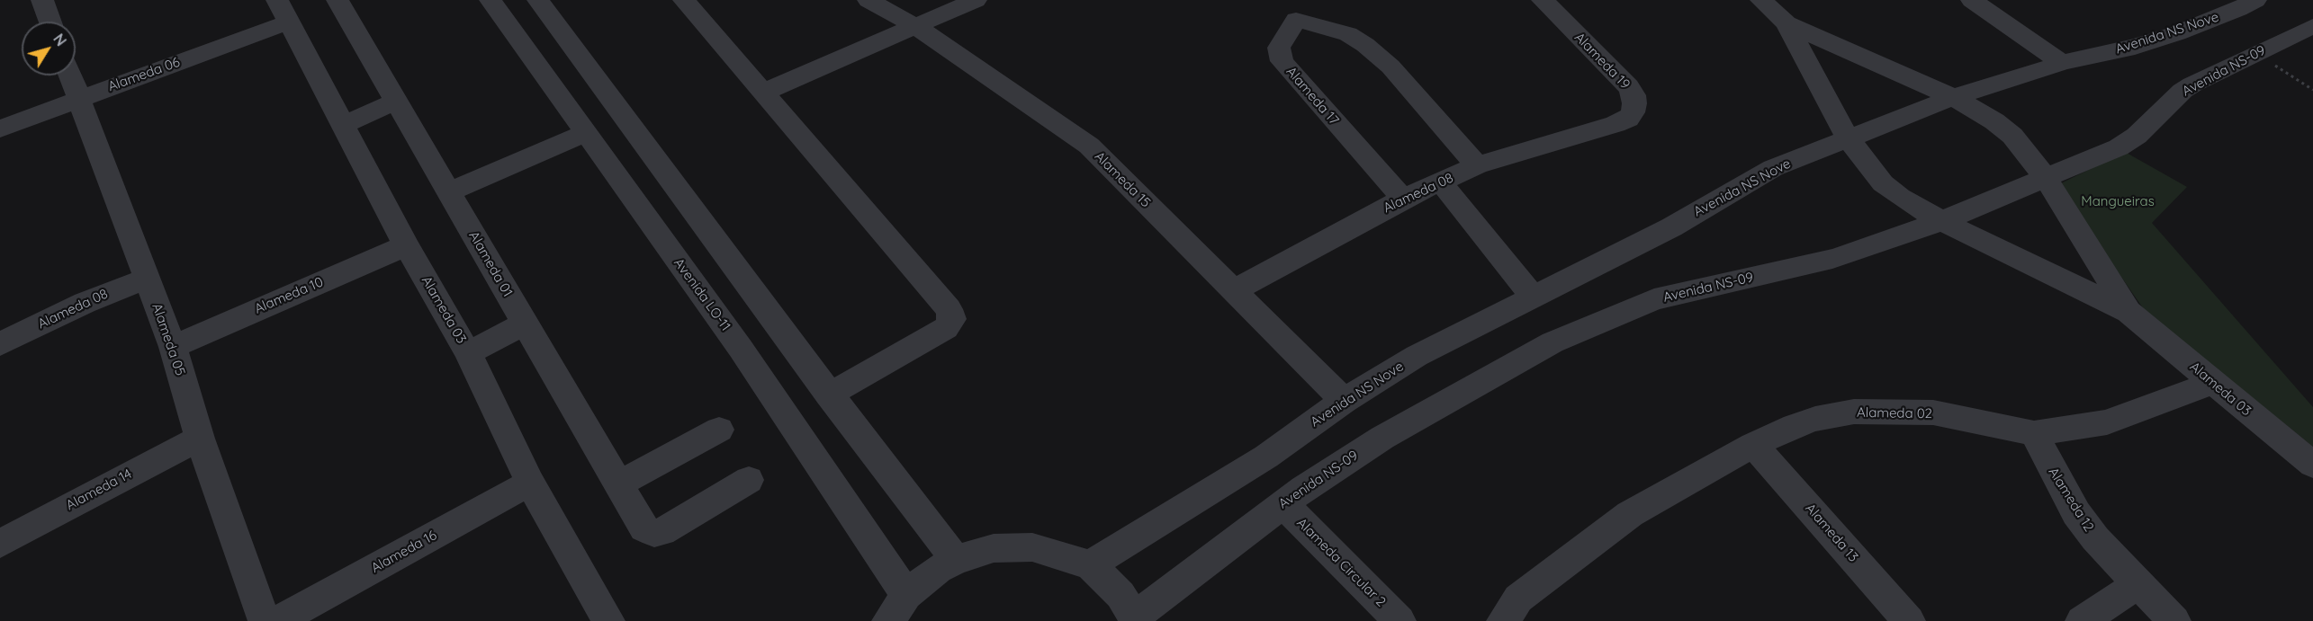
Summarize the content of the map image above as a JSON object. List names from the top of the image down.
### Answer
{
  "streets": {
    "street": [
      "Avenida NS Nove",
      "Alameda 19",
      "Avenida NS-09",
      "Alameda 06",
      "Alameda 17",
      "Alameda 15",
      "Alameda 08",
      "Alameda 01",
      "Avenida LO-11",
      "Alameda 10",
      "Alameda 03",
      "Alameda 05",
      "Alameda 02",
      "Alameda 14",
      "Alameda 12",
      "Alameda 13",
      "Alameda 16",
      "Alameda Circular 2"
    ]
  },
  "crossings": [
    ["Avenida NS Nove", "Alameda 15"],
    ["Alameda 19", "Alameda 08"],
    ["Avenida NS-09", "Alameda Circular 2"],
    ["Alameda 06", "Alameda 03"],
    ["Alameda 06", "Alameda 05"],
    ["Alameda 17", "Alameda 08"],
    ["Alameda 15", "Alameda 08"],
    ["Alameda 08", "Alameda 05"],
    ["Alameda 10", "Alameda 03"],
    ["Alameda 10", "Alameda 05"],
    ["Alameda 03", "Alameda 02"],
    ["Alameda 03", "Alameda 16"],
    ["Alameda 05", "Alameda 14"],
    ["Alameda 02", "Alameda 12"],
    ["Alameda 02", "Alameda 13"]
  ],
  "parks": ["Mangueiras"],
  "north": "top right"
}
